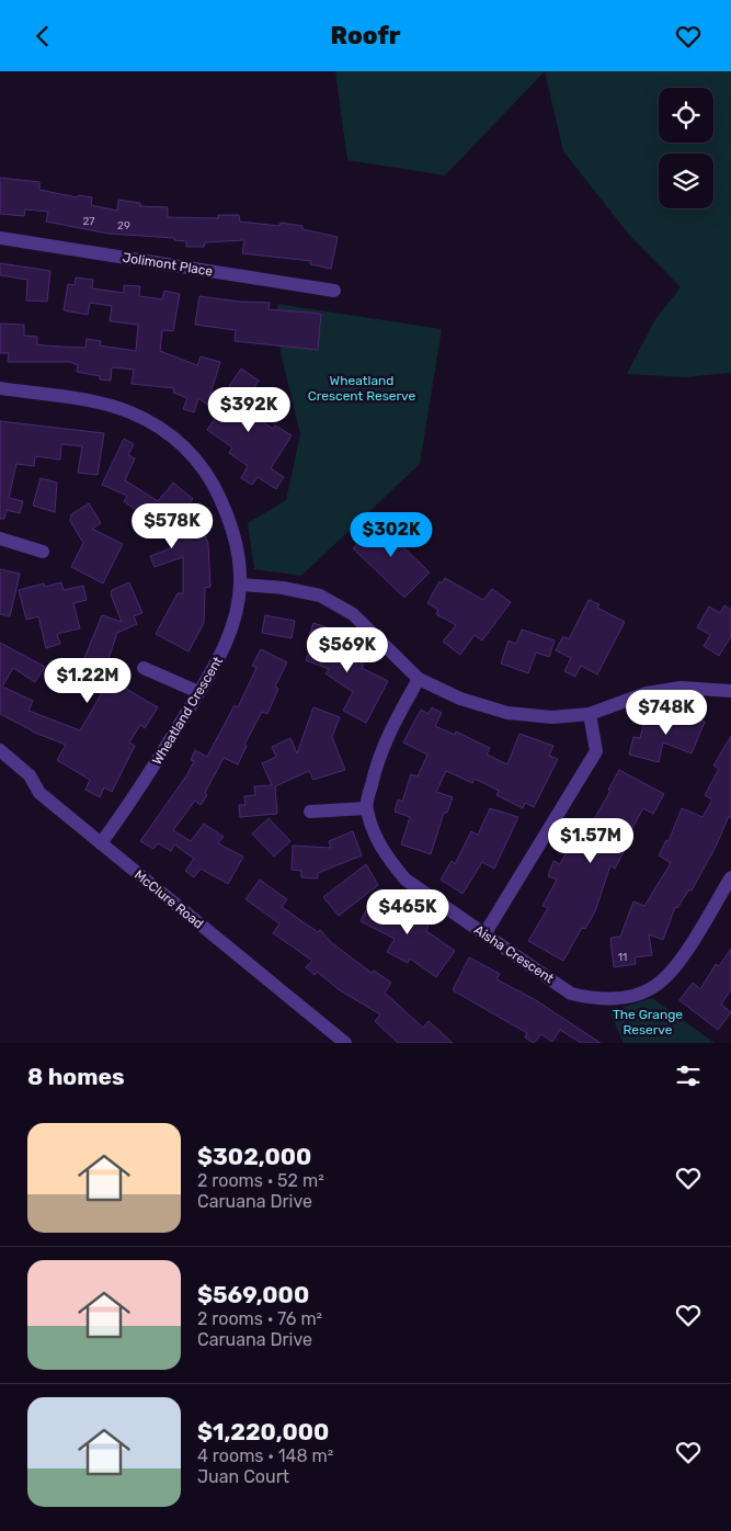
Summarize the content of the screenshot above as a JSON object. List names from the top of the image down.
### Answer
{
  "streets": {
    "street": [
      "Jolimont Place",
      "Wheatland Crescent",
      "McClure Road",
      "Aisha Crescent"
    ]
  },
  "crossings": [
    ["Wheatland Crescent", "McClure Road"]
  ],
  "parks": ["Wheatland Crescent Reserve", "The Grange Reserve"],
  "house_numbers": ["27", "29", "11"],
  "page": {
    "header": "Roofr",
    "price": [
      "$392K",
      "$578K",
      "$302K",
      "$569K",
      "$1.22M",
      "$748K",
      "$1.57M",
      "$465K"
    ],
    "heading": "8 homes",
    "list": [
      {
        "name": "$302,000",
        "note": "2 rooms · 52 m² · Caruana Drive"
      },
      {
        "name": "$569,000",
        "note": "2 rooms · 76 m² · Caruana Drive"
      },
      {
        "name": "$1,220,000",
        "note": "4 rooms · 148 m² · Juan Court"
      }
    ]
  }
}
